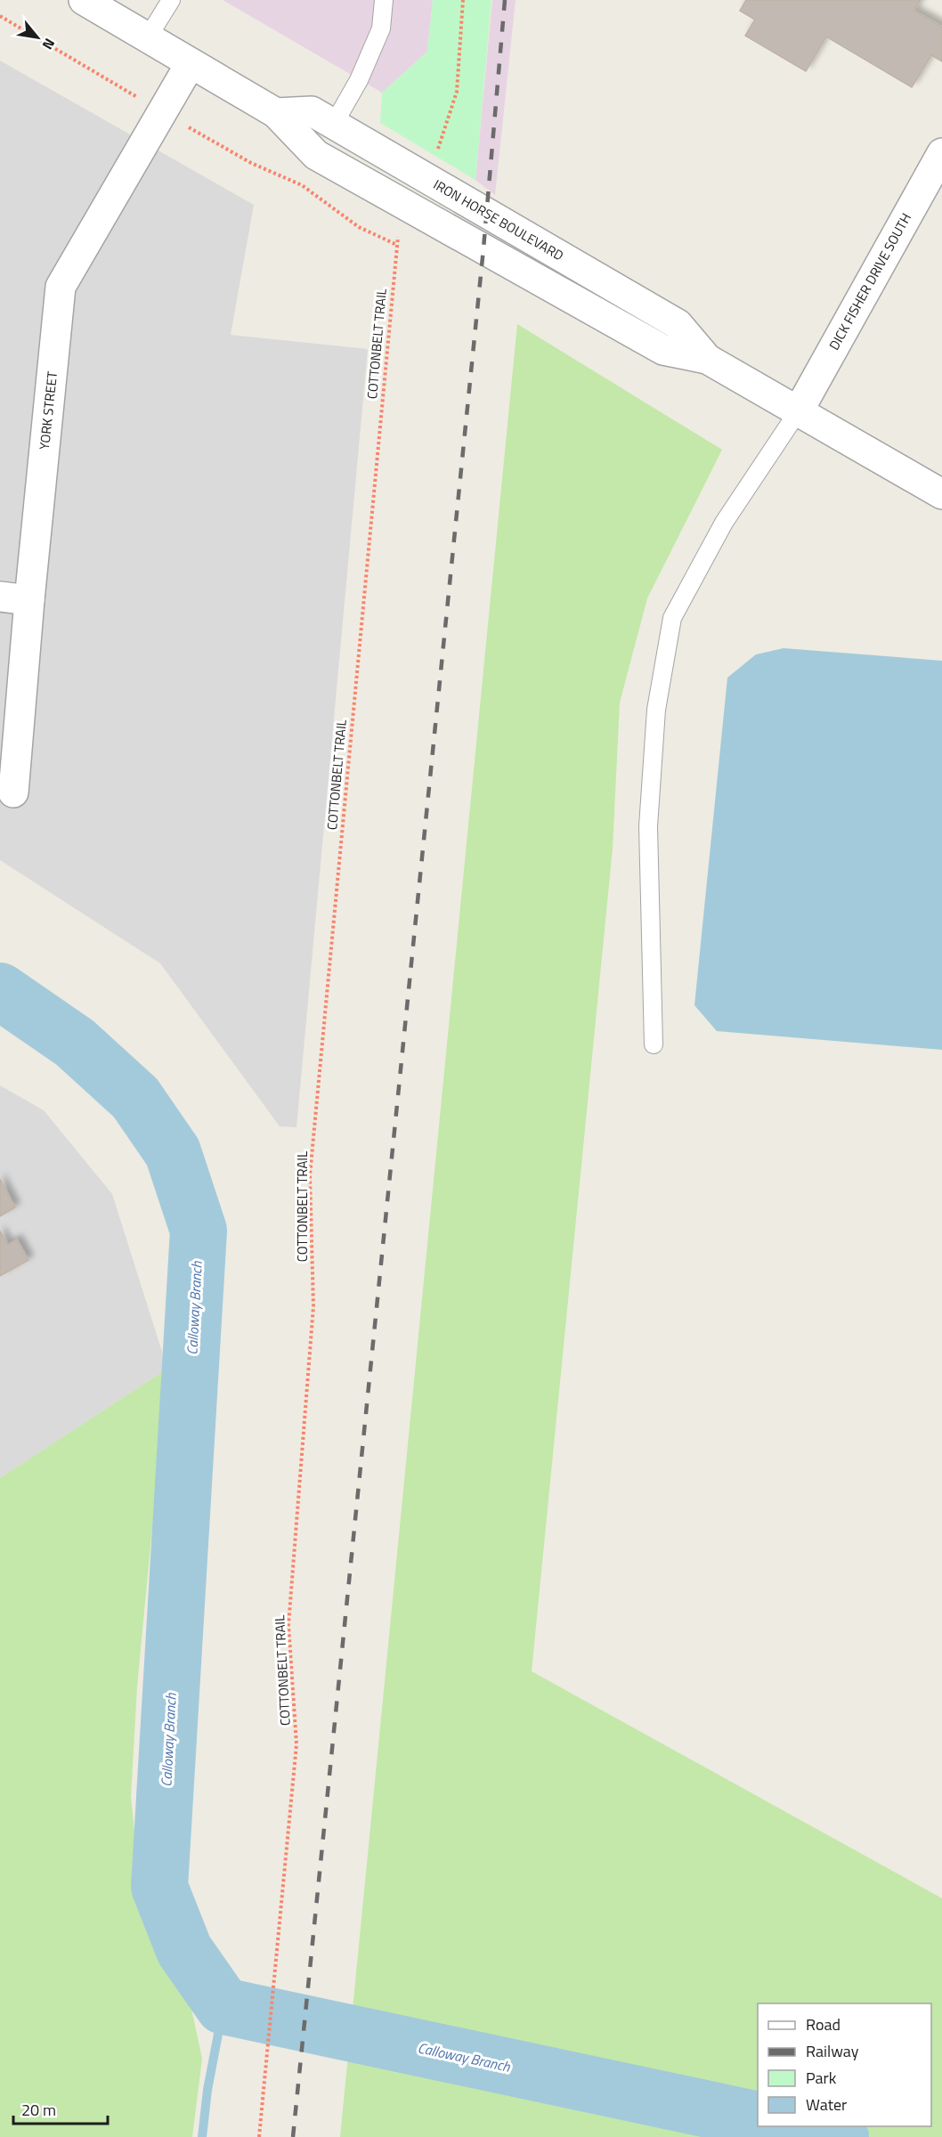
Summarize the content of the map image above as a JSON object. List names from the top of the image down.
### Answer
{
  "streets": {
    "street": ["IRON HORSE BOULEVARD", "DICK FISHER DRIVE SOUTH", "YORK STREET"],
    "path": ["COTTONBELT TRAIL"]
  },
  "crossings": [
    ["IRON HORSE BOULEVARD", "DICK FISHER DRIVE SOUTH"],
    ["IRON HORSE BOULEVARD", "YORK STREET"],
    ["COTTONBELT TRAIL", "YORK STREET"]
  ],
  "water": ["Calloway Branch"],
  "legend": [
    "Road",
    "Railway",
    "Park",
    "Water"
  ],
  "scale_bar": "20 m",
  "north": "bottom right"
}
